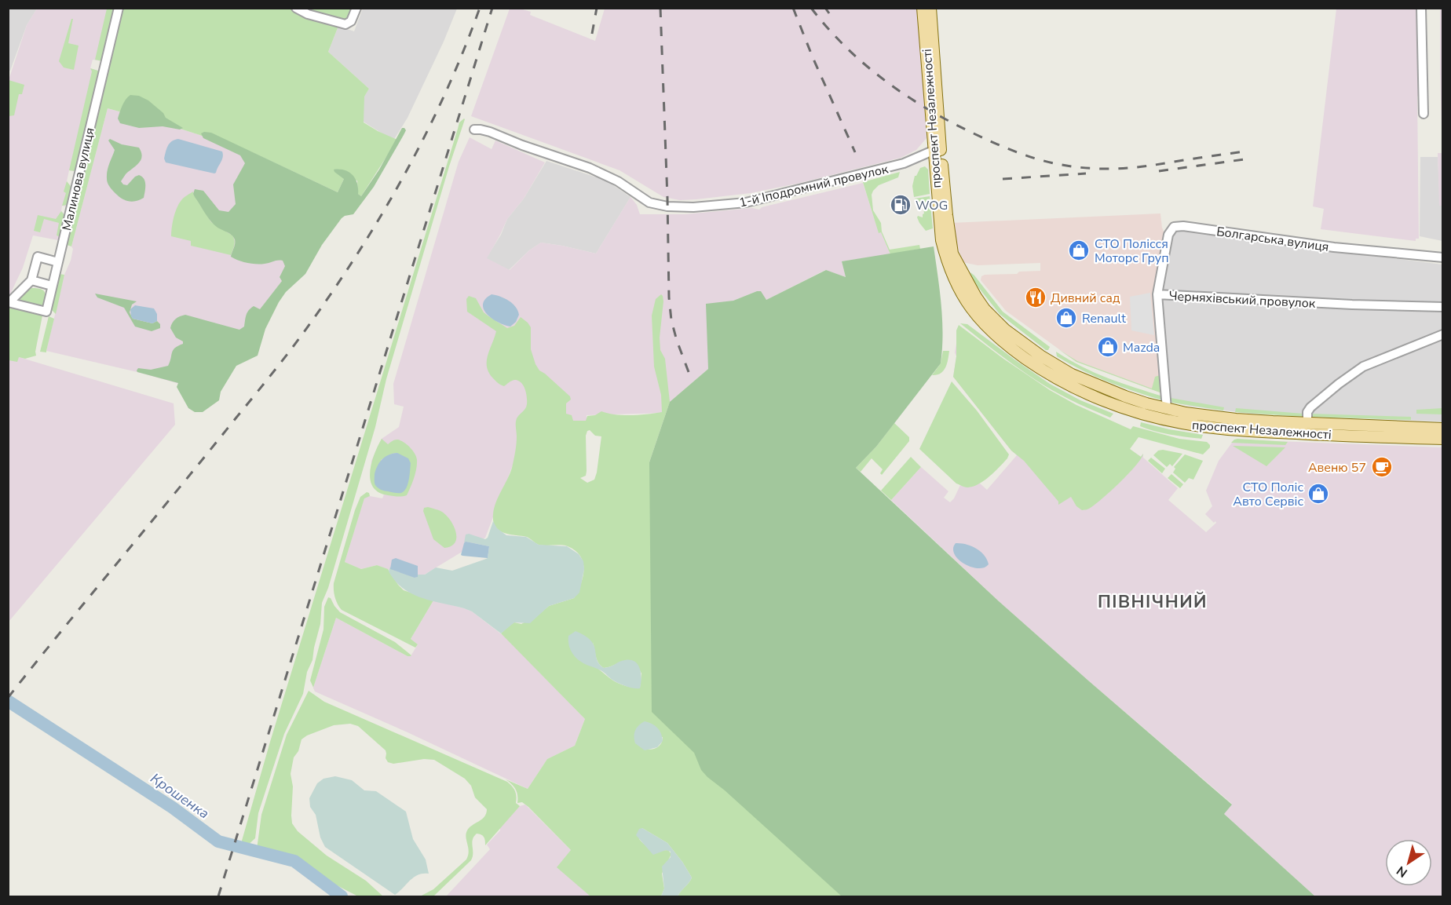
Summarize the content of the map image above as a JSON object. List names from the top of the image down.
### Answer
{
  "streets": {
    "main road": ["проспект Незалежності"],
    "street": [
      "Малинова вулиця",
      "1-й Іподромний провулок",
      "Болгарська вулиця",
      "Черняхівський провулок"
    ]
  },
  "crossings": [
    ["проспект Незалежності", "1-й Іподромний провулок"],
    ["проспект Незалежності", "Черняхівський провулок"],
    ["Болгарська вулиця", "Черняхівський провулок"]
  ],
  "districts": ["ПІВНІЧНИЙ"],
  "water": ["Крошенка"],
  "places": {
    "fuel station": ["WOG"],
    "shop": [
      "СТО Полісся Моторс Груп",
      "Renault",
      "Mazda",
      "СТО Поліс Авто Сервіс"
    ],
    "restaurant": ["Дивний сад"],
    "cafe": ["Авеню 57"]
  },
  "north": "bottom left"
}
